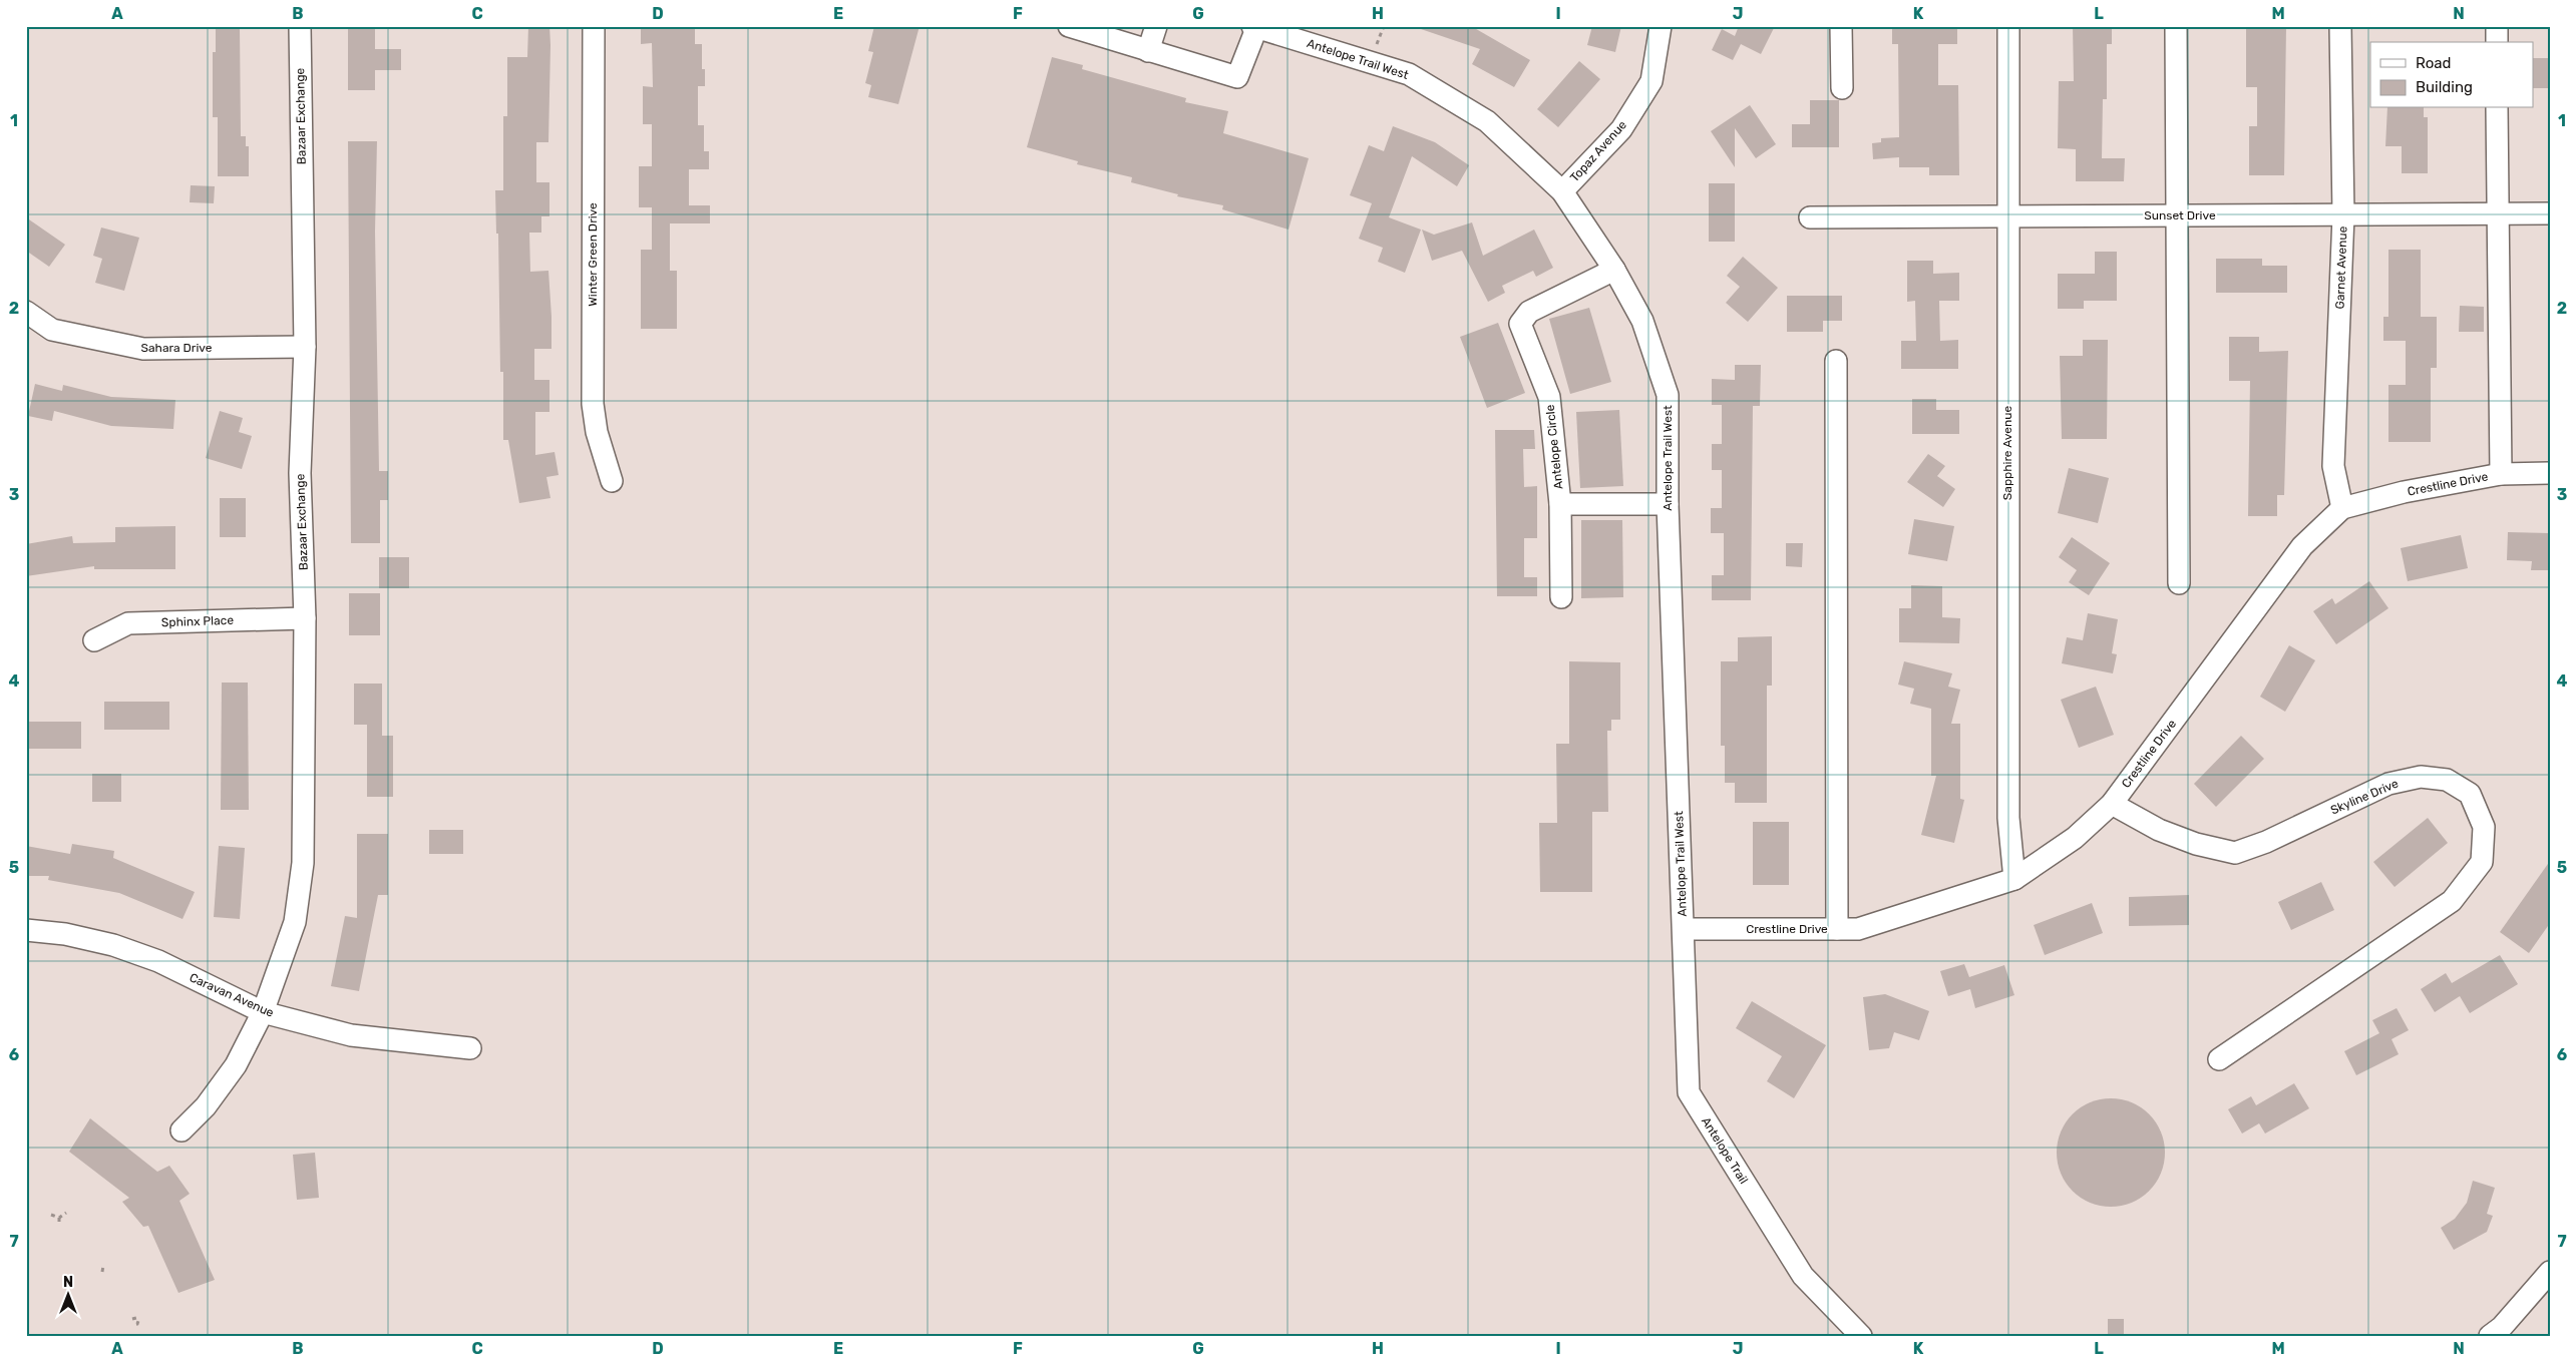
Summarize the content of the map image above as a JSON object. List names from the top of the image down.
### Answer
{
  "streets": {
    "street": [
      "Antelope Trail West",
      "Bazaar Exchange",
      "Topaz Avenue",
      "Sunset Drive",
      "Winter Green Drive",
      "Garnet Avenue",
      "Sahara Drive",
      "Antelope Circle",
      "Sapphire Avenue",
      "Crestline Drive",
      "Sphinx Place",
      "Skyline Drive",
      "Caravan Avenue",
      "Antelope Trail"
    ]
  },
  "crossings": [
    ["Antelope Trail West", "Topaz Avenue"],
    ["Antelope Trail West", "Antelope Circle"],
    ["Antelope Trail West", "Crestline Drive"],
    ["Antelope Trail West", "Antelope Trail"],
    ["Bazaar Exchange", "Sahara Drive"],
    ["Bazaar Exchange", "Sphinx Place"],
    ["Bazaar Exchange", "Caravan Avenue"],
    ["Sunset Drive", "Garnet Avenue"],
    ["Sunset Drive", "Sapphire Avenue"],
    ["Garnet Avenue", "Crestline Drive"],
    ["Sapphire Avenue", "Crestline Drive"],
    ["Crestline Drive", "Skyline Drive"],
    ["Crestline Drive", "Antelope Trail"]
  ],
  "legend": ["Road", "Building"],
  "north": "top",
  "grid": {
    "columns": [
      "A",
      "B",
      "C",
      "D",
      "E",
      "F",
      "G",
      "H",
      "I",
      "J",
      "K",
      "L",
      "M",
      "N"
    ],
    "rows": [
      "1",
      "2",
      "3",
      "4",
      "5",
      "6",
      "7"
    ]
  }
}
